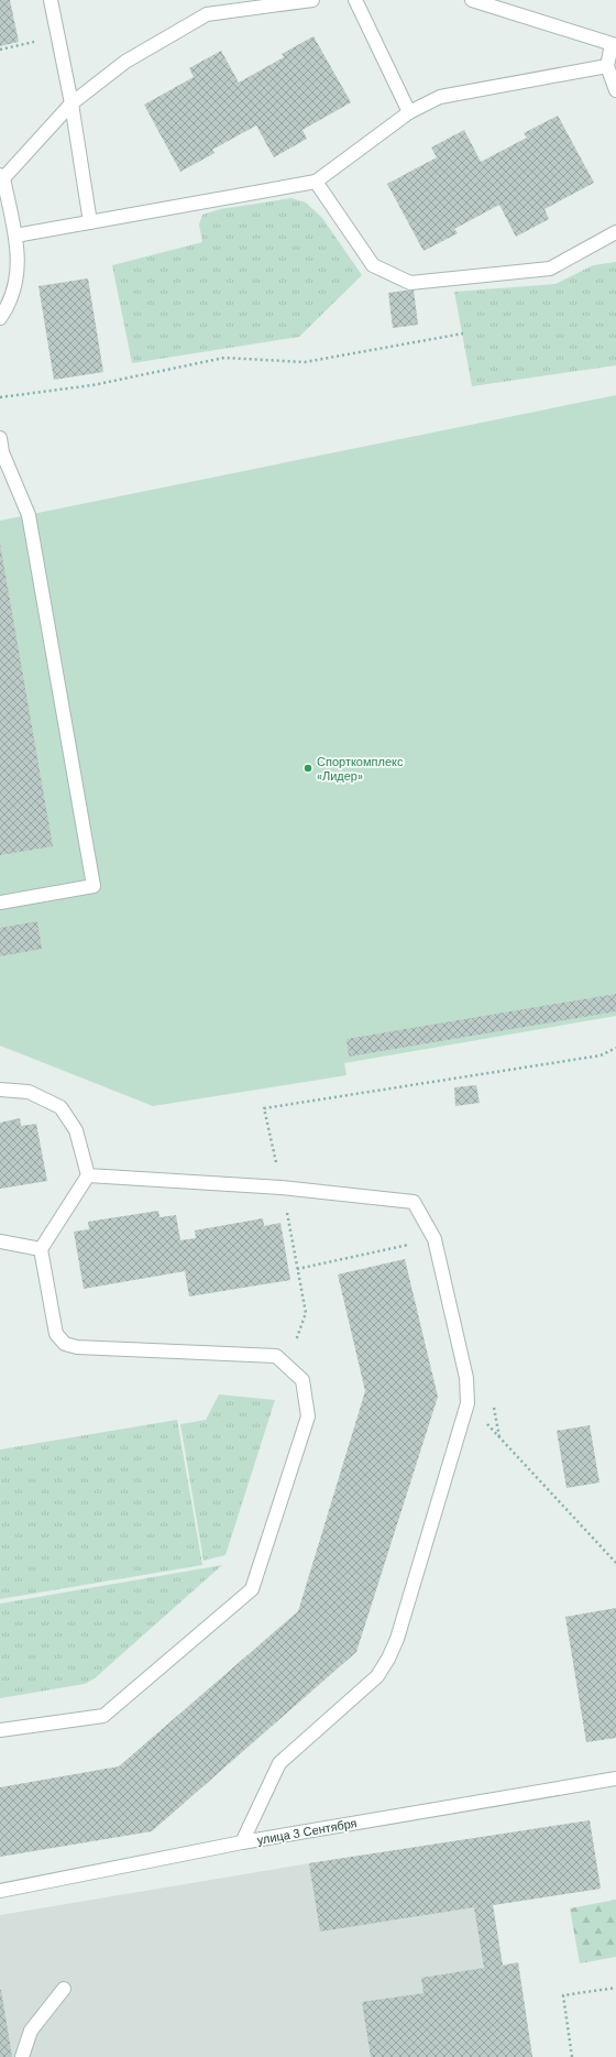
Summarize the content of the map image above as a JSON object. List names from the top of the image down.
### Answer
{
  "streets": {
    "street": ["улица 3 Сентября"]
  },
  "places": ["Спорткомплекс «Лидер»"]
}
